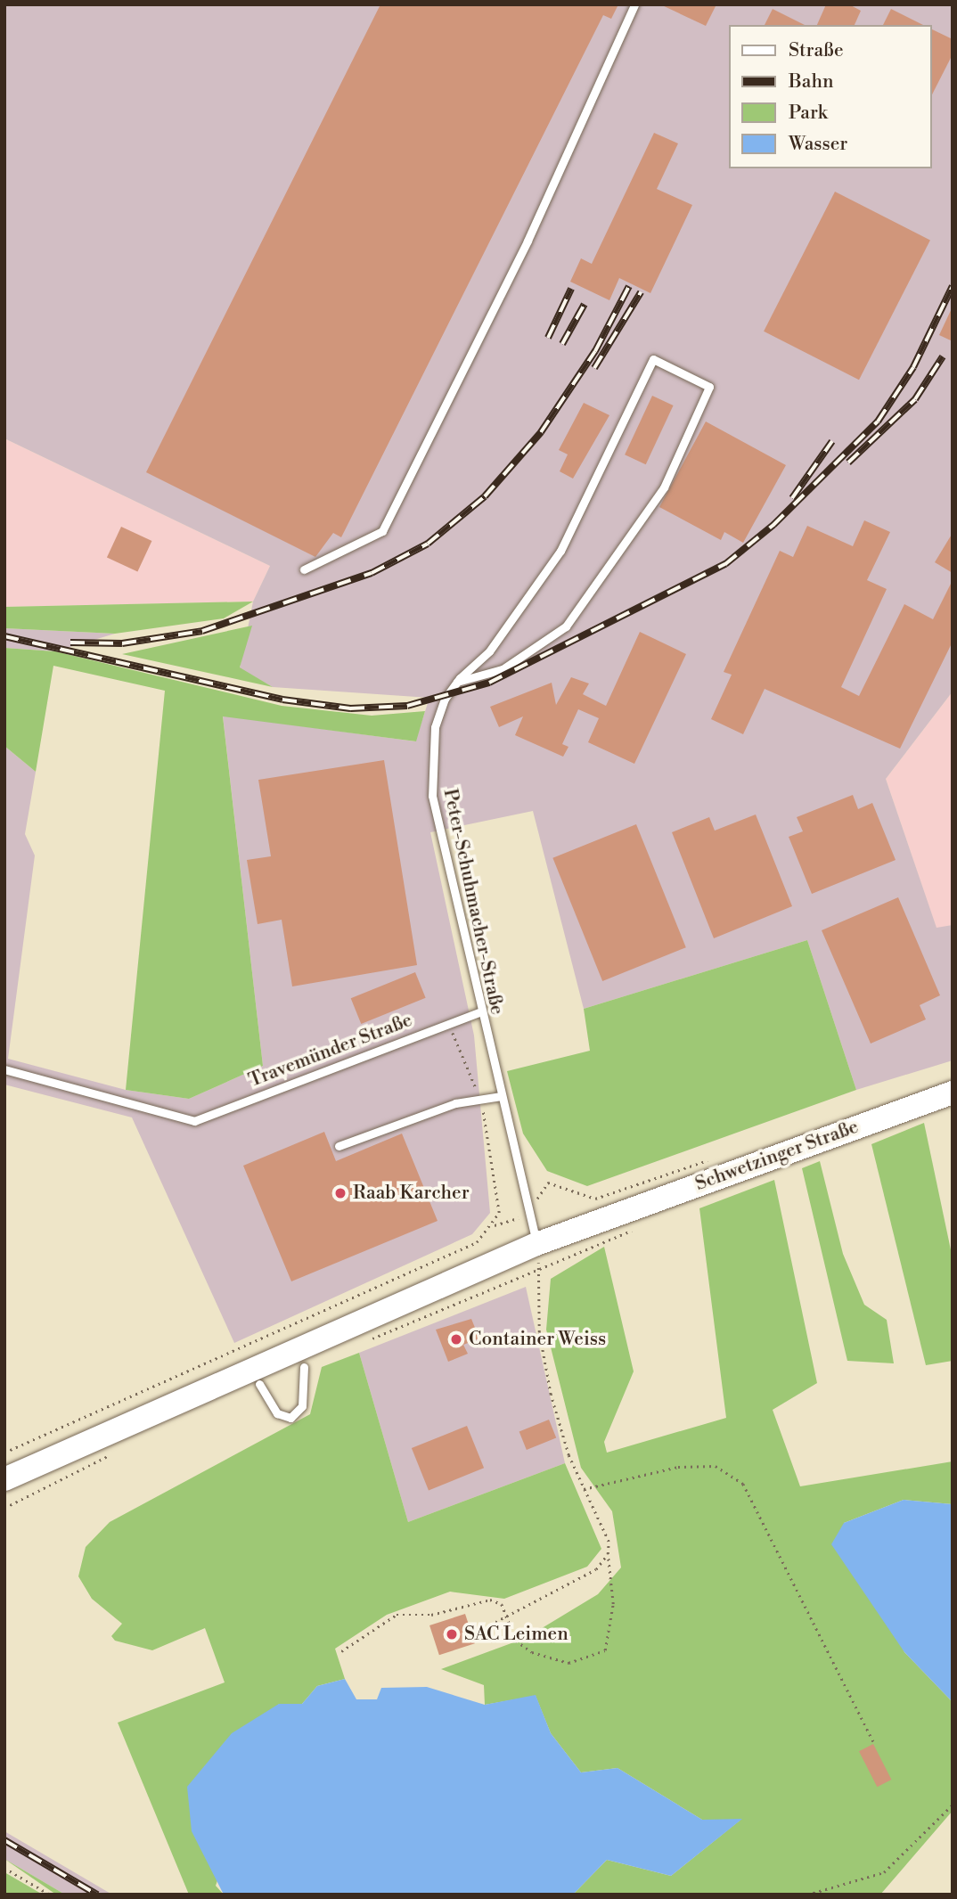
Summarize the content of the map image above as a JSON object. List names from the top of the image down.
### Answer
{
  "streets": {
    "main road": ["Schwetzinger Straße"],
    "lane": ["Peter-Schuhmacher-Straße", "Travemünder Straße"]
  },
  "crossings": [
    ["Peter-Schuhmacher-Straße", "Travemünder Straße"],
    ["Peter-Schuhmacher-Straße", "Schwetzinger Straße"]
  ],
  "places": ["Raab Karcher", "Container Weiss", "SAC Leimen"],
  "legend": [
    "Straße",
    "Bahn",
    "Park",
    "Wasser"
  ]
}
